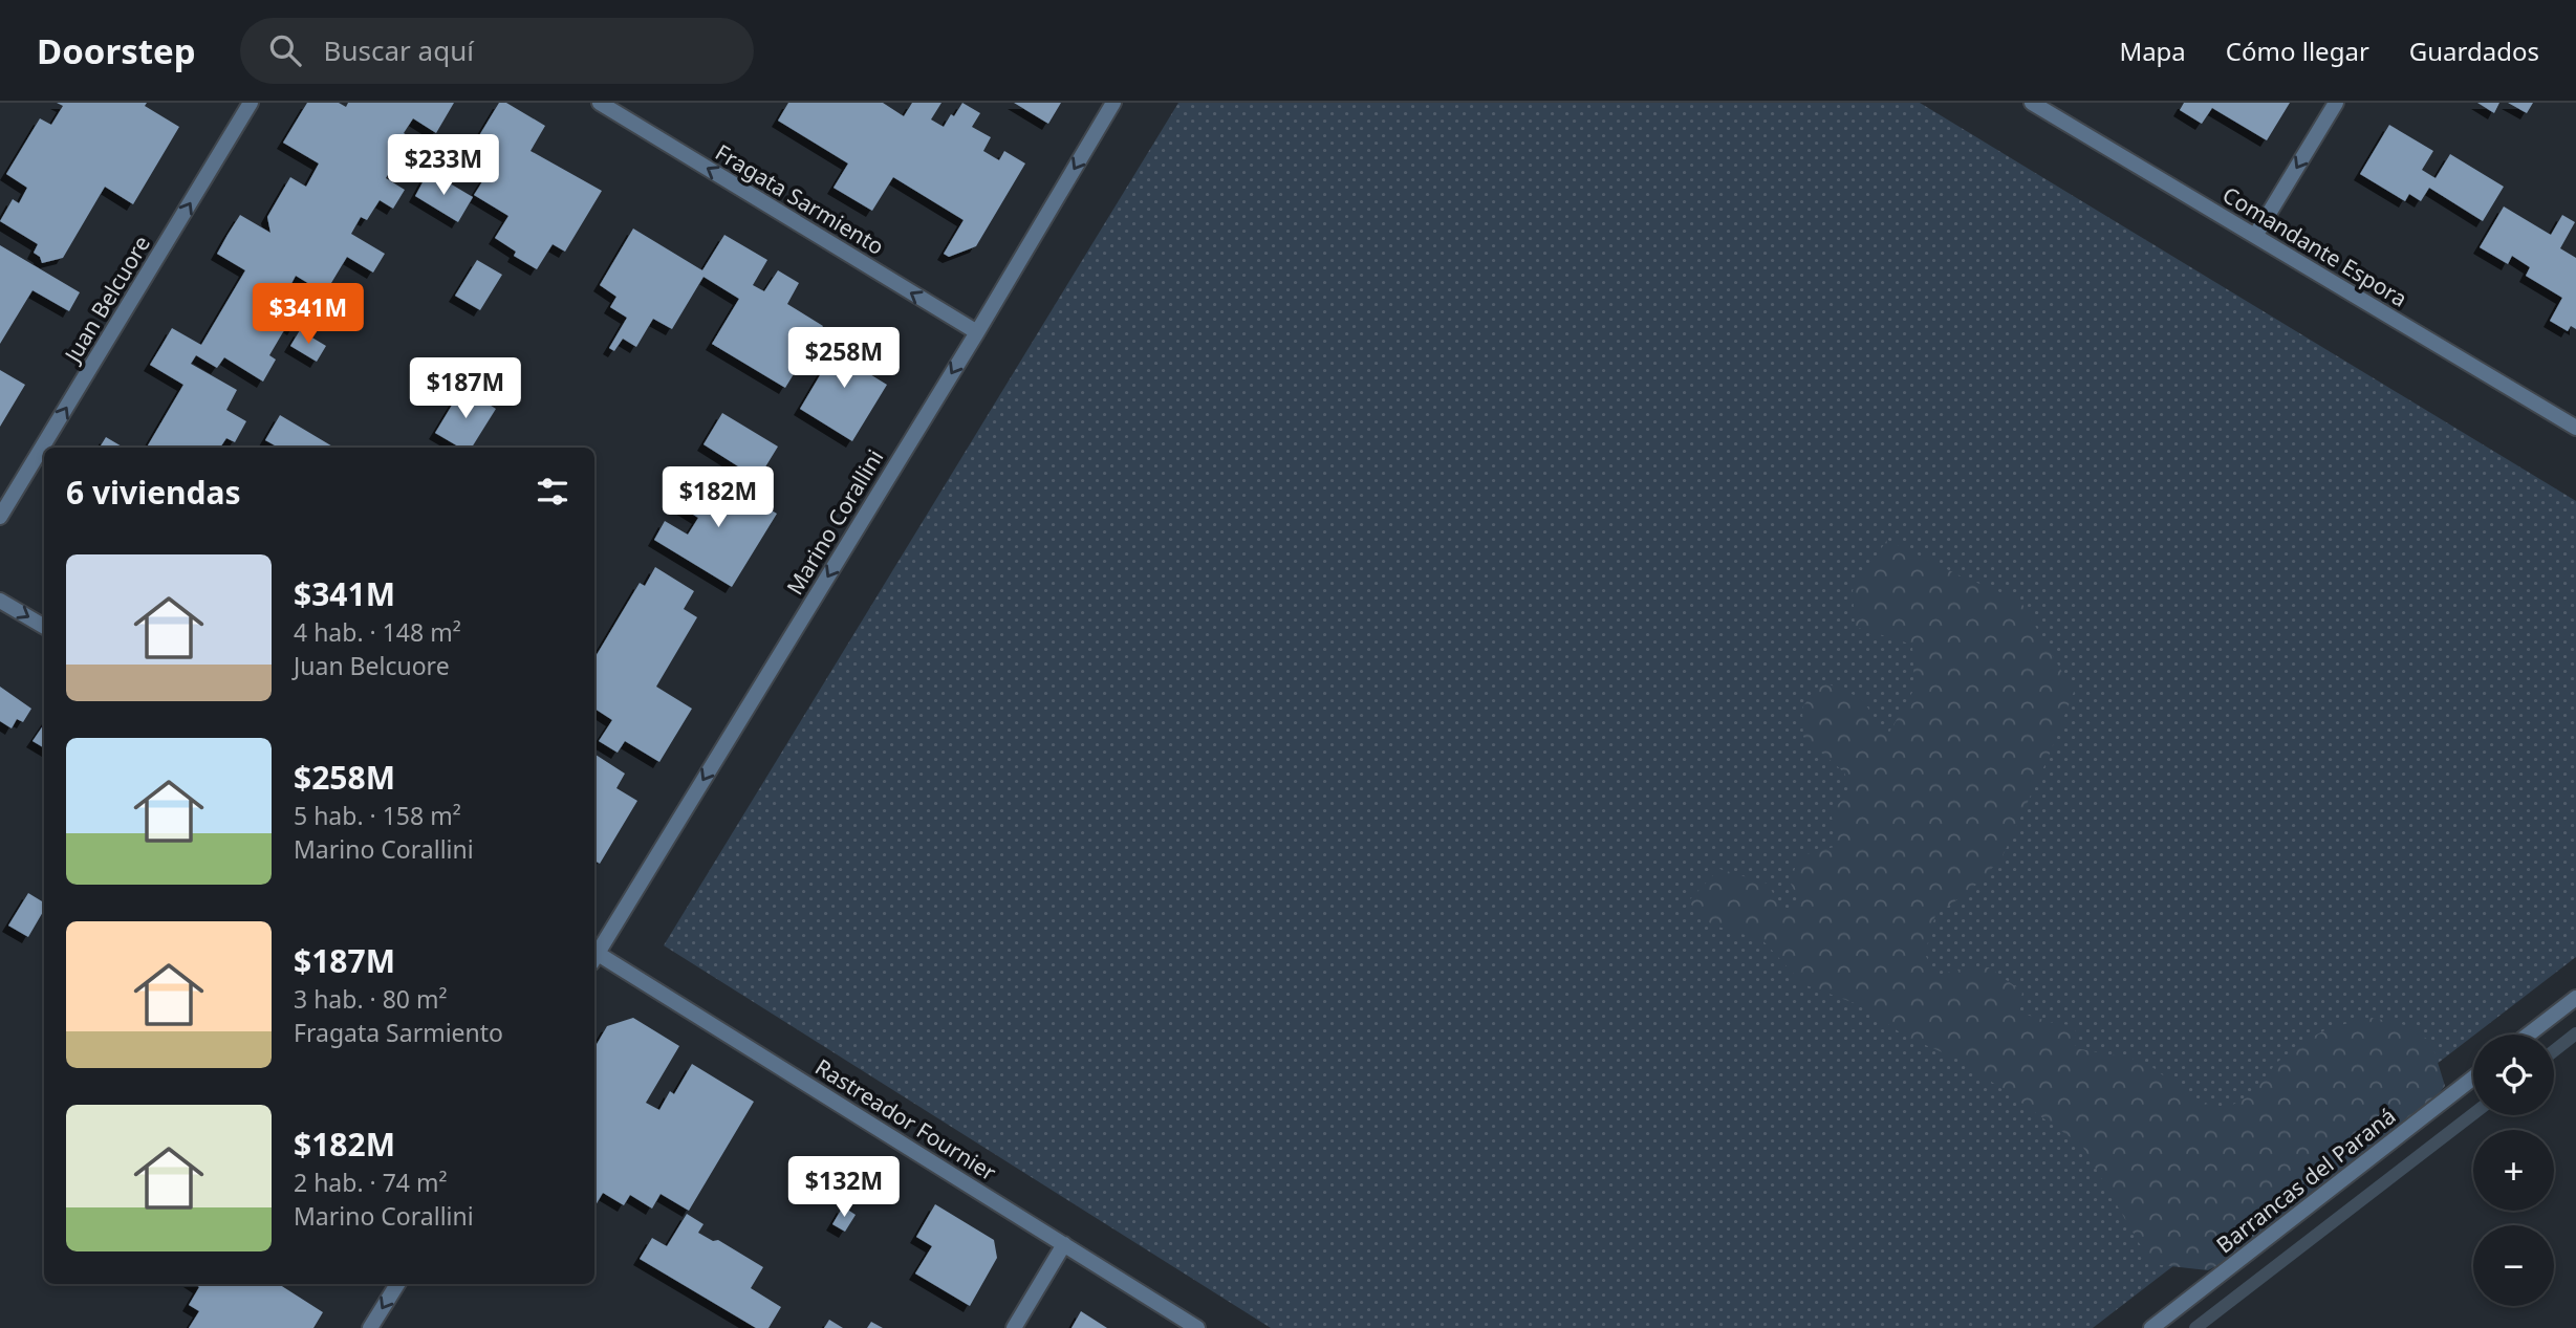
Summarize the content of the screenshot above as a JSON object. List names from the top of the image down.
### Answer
{
  "streets": {
    "street": [
      "Fragata Sarmiento",
      "Comandante Espora",
      "Juan Belcuore",
      "Marino Corallini",
      "Rastreador Fournier",
      "Barrancas del Paraná"
    ]
  },
  "crossings": [
    ["Fragata Sarmiento", "Marino Corallini"]
  ],
  "one_way": ["Fragata Sarmiento", "Juan Belcuore", "Marino Corallini"],
  "page": {
    "header": "Doorstep",
    "search": "Buscar aquí",
    "nav": ["Mapa", "Cómo llegar", "Guardados"],
    "price": [
      "$233M",
      "$341M",
      "$258M",
      "$187M",
      "$182M",
      "$132M"
    ],
    "heading": "6 viviendas",
    "list": [
      {
        "name": "$341M",
        "note": "4 hab. · 148 m² · Juan Belcuore"
      },
      {
        "name": "$258M",
        "note": "5 hab. · 158 m² · Marino Corallini"
      },
      {
        "name": "$187M",
        "note": "3 hab. · 80 m² · Fragata Sarmiento"
      },
      {
        "name": "$182M",
        "note": "2 hab. · 74 m² · Marino Corallini"
      }
    ],
    "map_buttons": ["+", "−"]
  }
}
